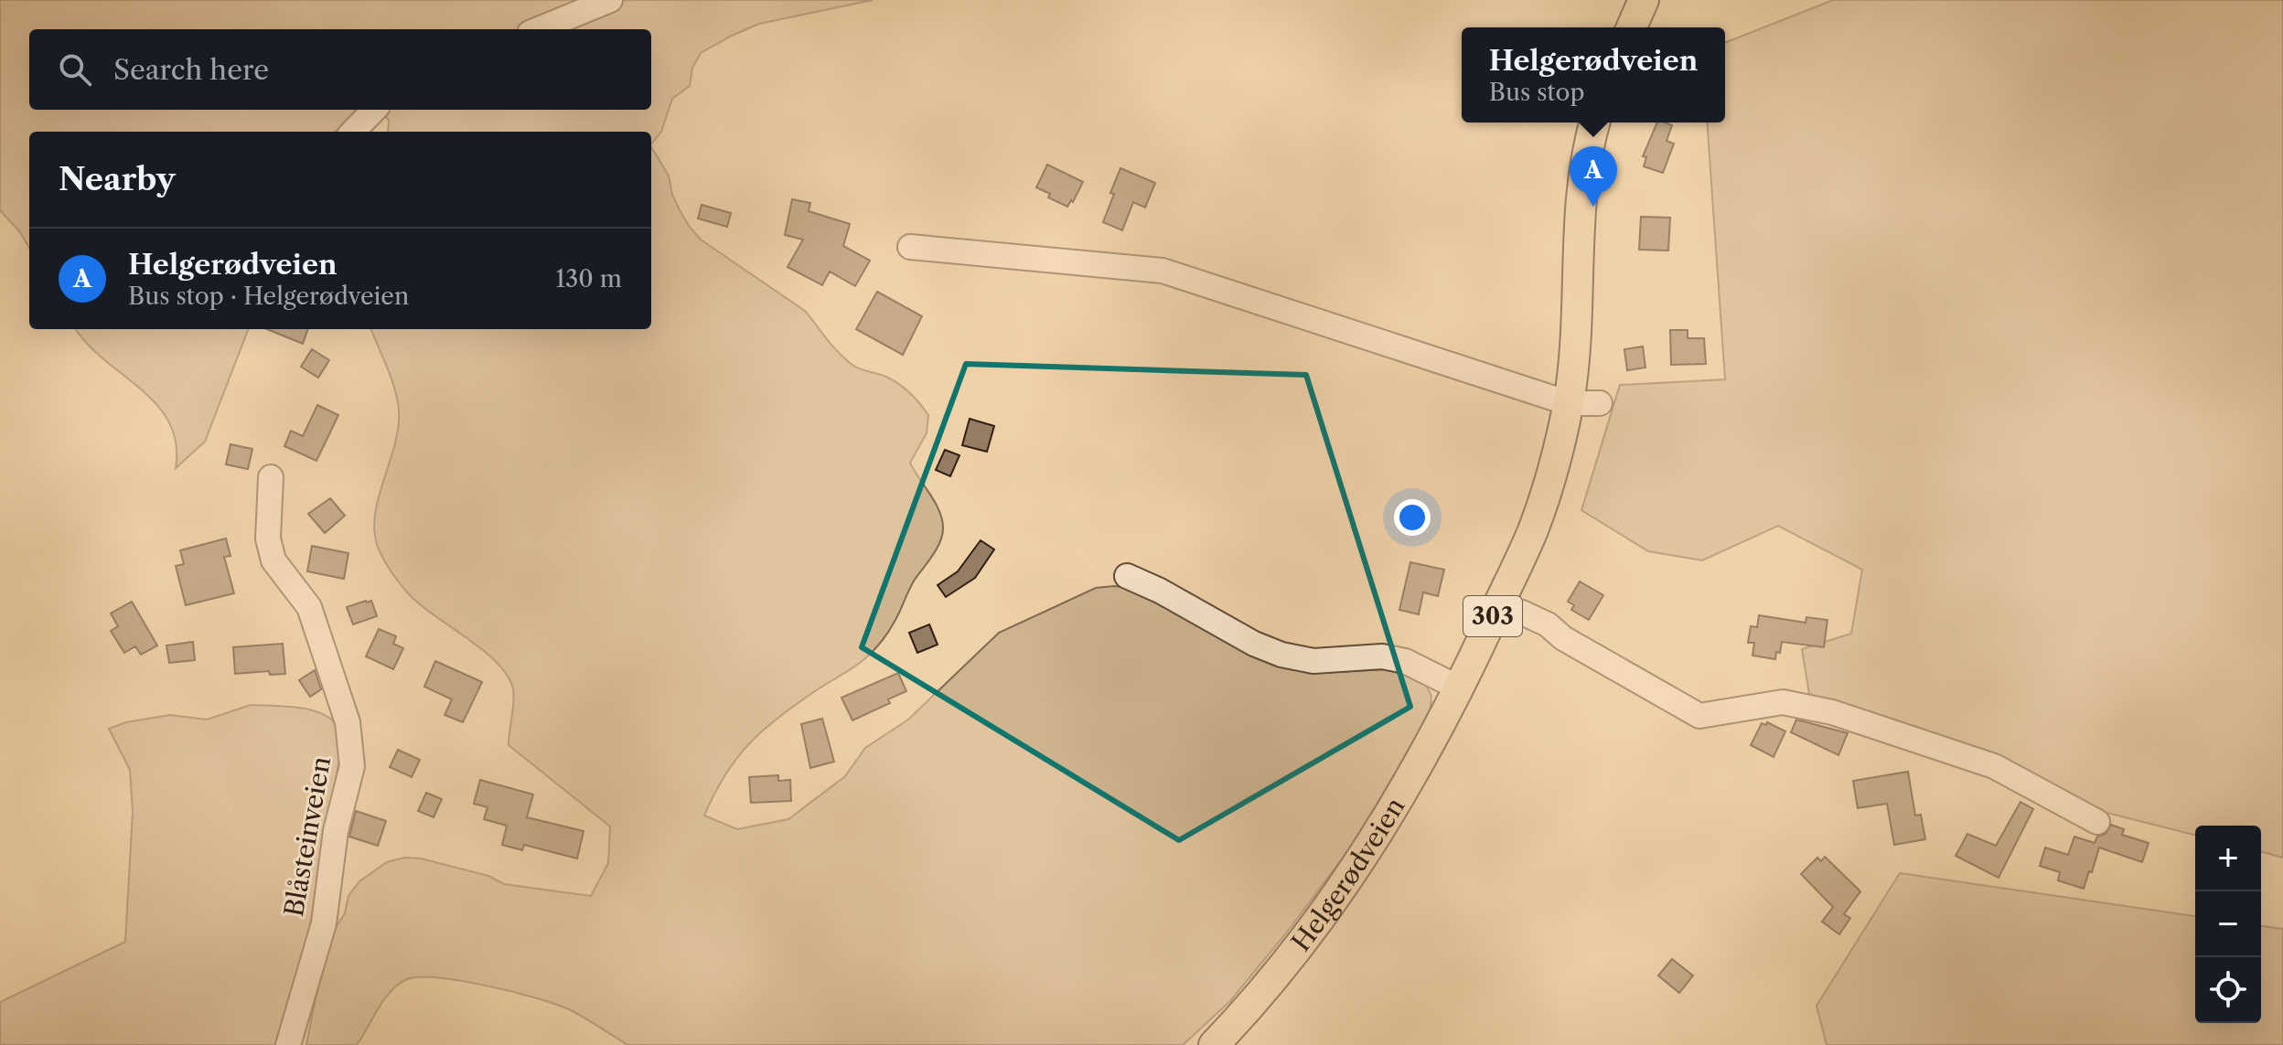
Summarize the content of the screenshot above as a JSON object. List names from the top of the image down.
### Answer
{
  "streets": {
    "main road": ["303", "Helgerødveien"],
    "street": ["Blåsteinveien"]
  },
  "page": {
    "popup": ["Helgerødveien", "Bus stop"],
    "search": "Search here",
    "heading": "Nearby",
    "pins": "A",
    "list": [
      {
        "mark": "A",
        "name": "Helgerødveien",
        "note": "Bus stop · Helgerødveien",
        "value": "130 m"
      }
    ],
    "map_buttons": ["+", "−"]
  }
}
